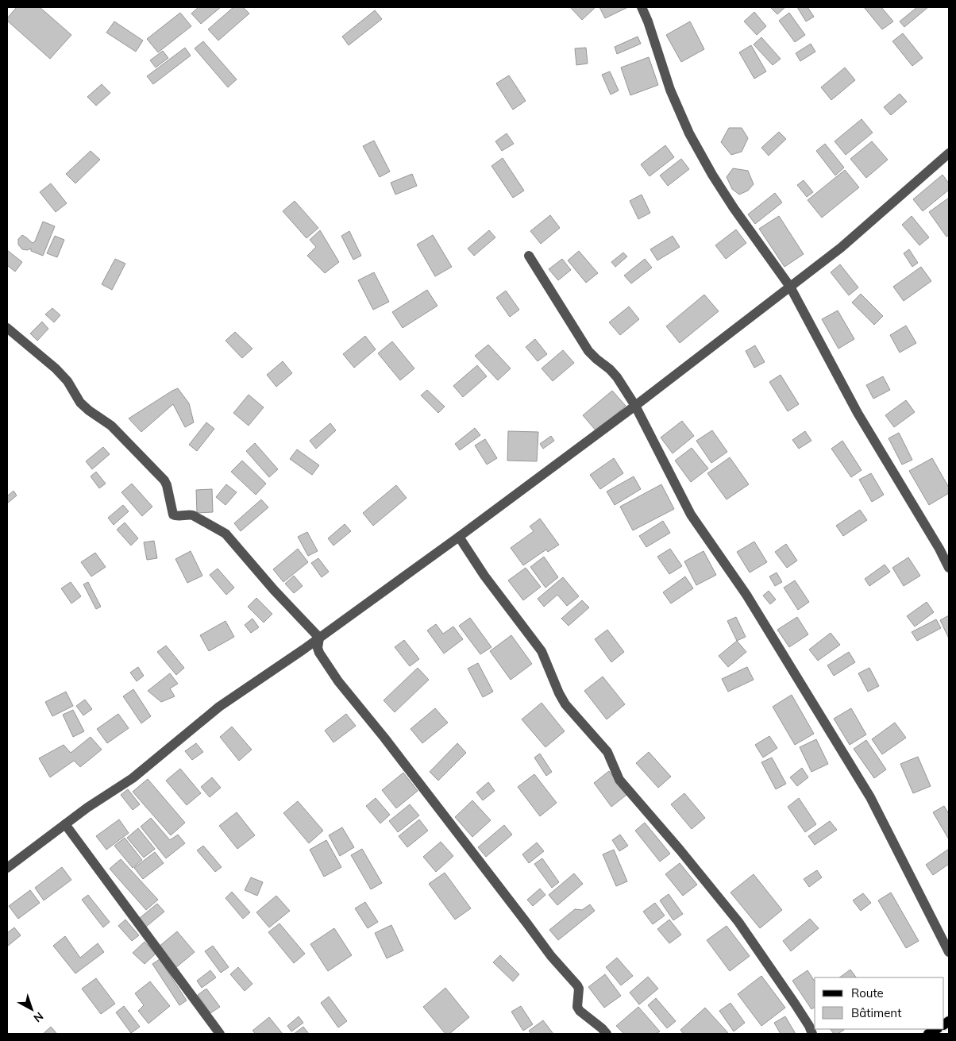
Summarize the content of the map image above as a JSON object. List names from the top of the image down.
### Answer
{
  "legend": ["Route", "Bâtiment"],
  "north": "bottom right"
}
